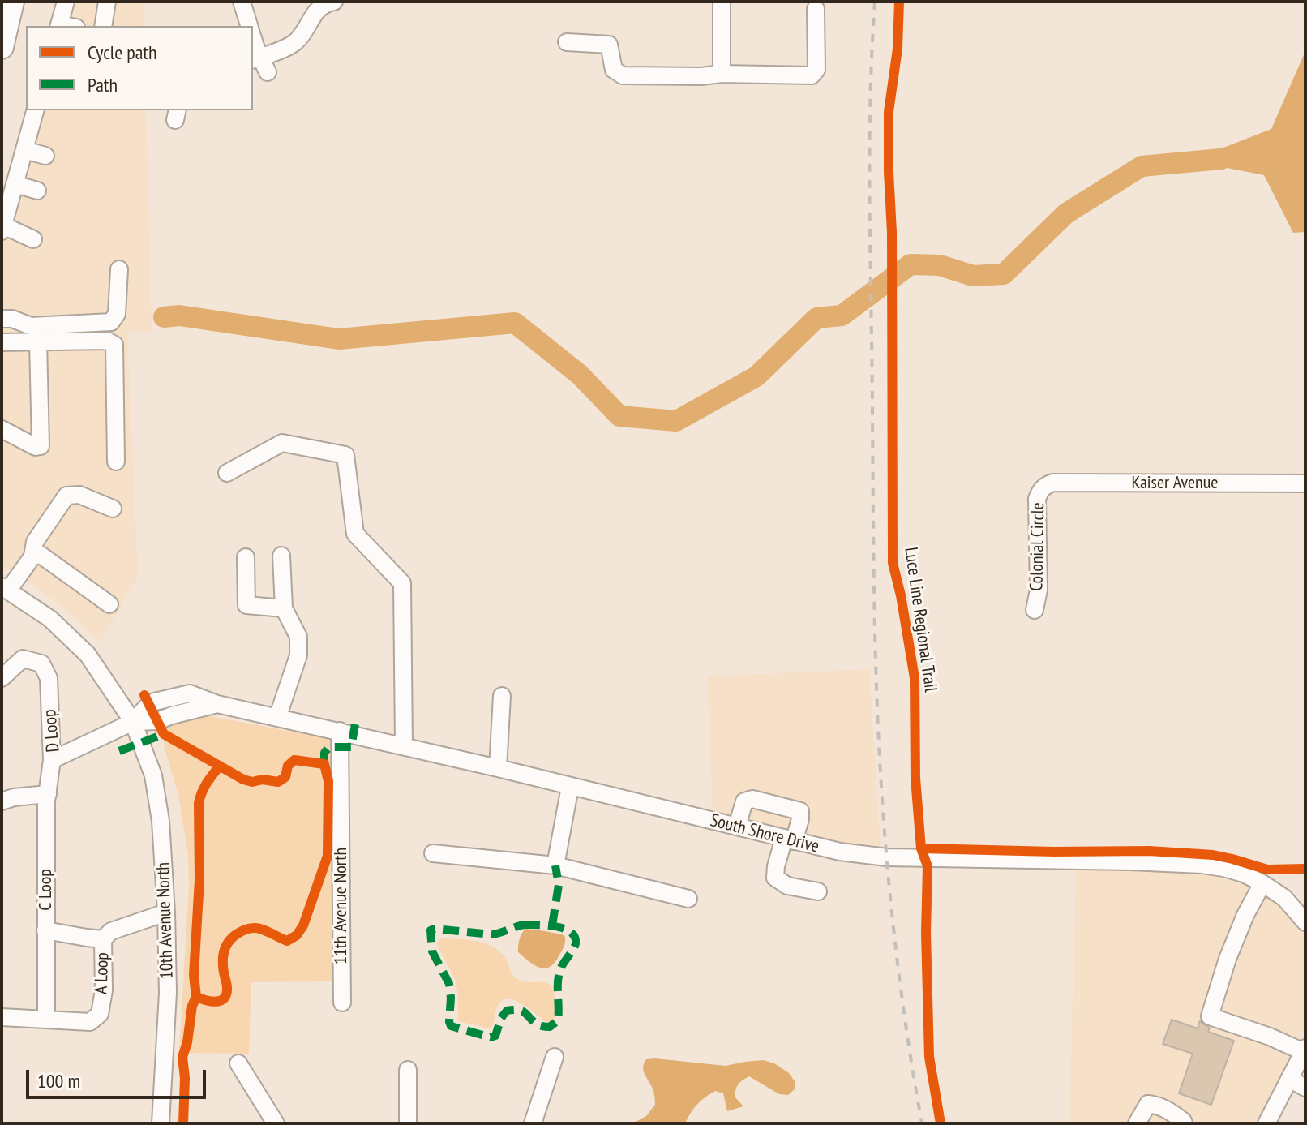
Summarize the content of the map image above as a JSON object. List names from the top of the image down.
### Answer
{
  "streets": {
    "street": [
      "Kaiser Avenue",
      "Colonial Circle",
      "D Loop",
      "South Shore Drive",
      "C Loop",
      "11th Avenue North",
      "10th Avenue North",
      "A Loop"
    ],
    "cycle path": ["Luce Line Regional Trail"]
  },
  "crossings": [
    ["Kaiser Avenue", "Colonial Circle"],
    ["D Loop", "South Shore Drive"],
    ["D Loop", "C Loop"],
    ["D Loop", "10th Avenue North"],
    ["South Shore Drive", "11th Avenue North"],
    ["South Shore Drive", "10th Avenue North"],
    ["C Loop", "A Loop"],
    ["10th Avenue North", "A Loop"]
  ],
  "legend": ["Cycle path", "Path"],
  "scale_bar": "100 m"
}
